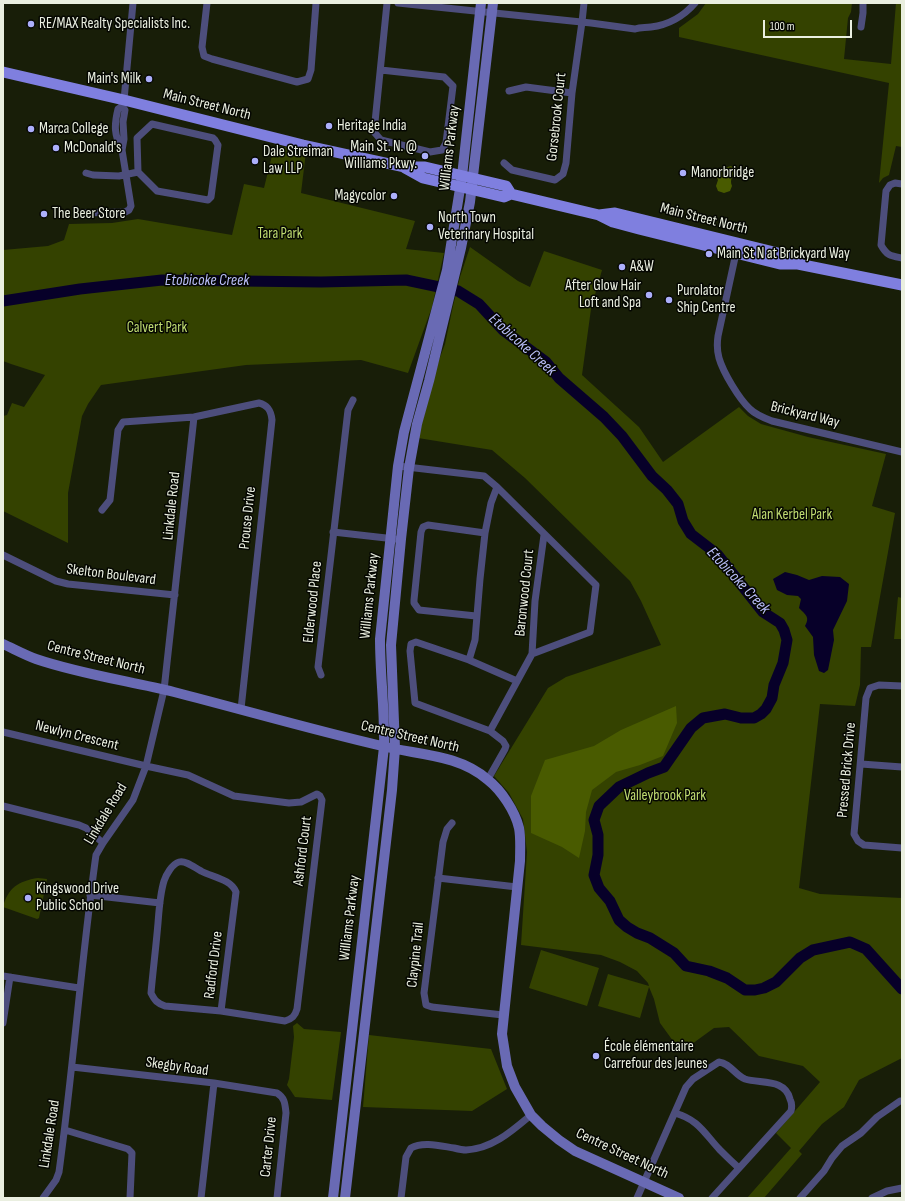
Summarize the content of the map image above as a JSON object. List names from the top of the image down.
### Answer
{
  "streets": {
    "main road": ["Main Street North", "Williams Parkway", "Centre Street North"],
    "street": [
      "Gorsebrook Court",
      "Brickyard Way",
      "Linkdale Road",
      "Prouse Drive",
      "Skelton Boulevard",
      "Baronwood Court",
      "Elderwood Place",
      "Newlyn Crescent",
      "Pressed Brick Drive",
      "Ashford Court",
      "Claypine Trail",
      "Radford Drive",
      "Skegby Road",
      "Carter Drive"
    ]
  },
  "crossings": [
    ["Main Street North", "Williams Parkway"],
    ["Main Street North", "Brickyard Way"],
    ["Williams Parkway", "Baronwood Court"],
    ["Williams Parkway", "Centre Street North"],
    ["Linkdale Road", "Prouse Drive"],
    ["Linkdale Road", "Skelton Boulevard"],
    ["Linkdale Road", "Centre Street North"],
    ["Linkdale Road", "Newlyn Crescent"],
    ["Linkdale Road", "Ashford Court"],
    ["Linkdale Road", "Skegby Road"],
    ["Prouse Drive", "Centre Street North"],
    ["Centre Street North", "Claypine Trail"],
    ["Newlyn Crescent", "Ashford Court"],
    ["Ashford Court", "Radford Drive"],
    ["Skegby Road", "Carter Drive"]
  ],
  "water": ["Etobicoke Creek"],
  "parks": [
    "Tara Park",
    "Calvert Park",
    "Alan Kerbel Park",
    "Valleybrook Park"
  ],
  "places": [
    "RE/MAX Realty Specialists Inc.",
    "Main's Milk",
    "Heritage India",
    "Marca College",
    "McDonald's",
    "Main St. N. @ Williams Pkwy.",
    "Dale Streiman Law LLP",
    "Manorbridge",
    "Magycolor",
    "The Beer Store",
    "North Town Veterinary Hospital",
    "Main St N at Brickyard Way",
    "A&W",
    "After Glow Hair Loft and Spa",
    "Purolator Ship Centre",
    "Kingswood Drive Public School",
    "École élémentaire Carrefour des Jeunes"
  ],
  "scale_bar": "100 m"
}
